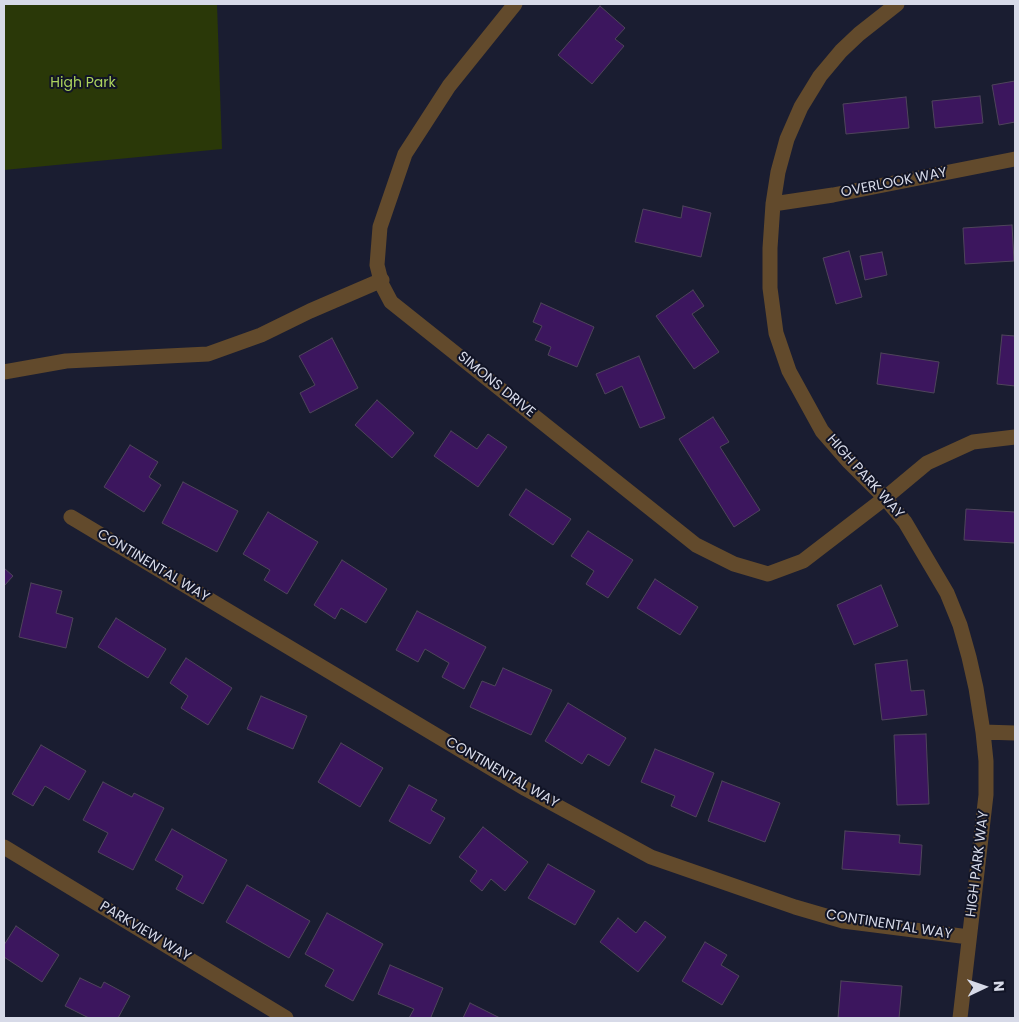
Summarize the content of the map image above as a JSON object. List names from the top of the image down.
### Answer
{
  "streets": {
    "street": [
      "OVERLOOK WAY",
      "SIMONS DRIVE",
      "HIGH PARK WAY",
      "CONTINENTAL WAY",
      "PARKVIEW WAY"
    ]
  },
  "crossings": [
    ["OVERLOOK WAY", "HIGH PARK WAY"],
    ["SIMONS DRIVE", "HIGH PARK WAY"],
    ["HIGH PARK WAY", "CONTINENTAL WAY"]
  ],
  "parks": ["High Park"],
  "north": "right"
}
